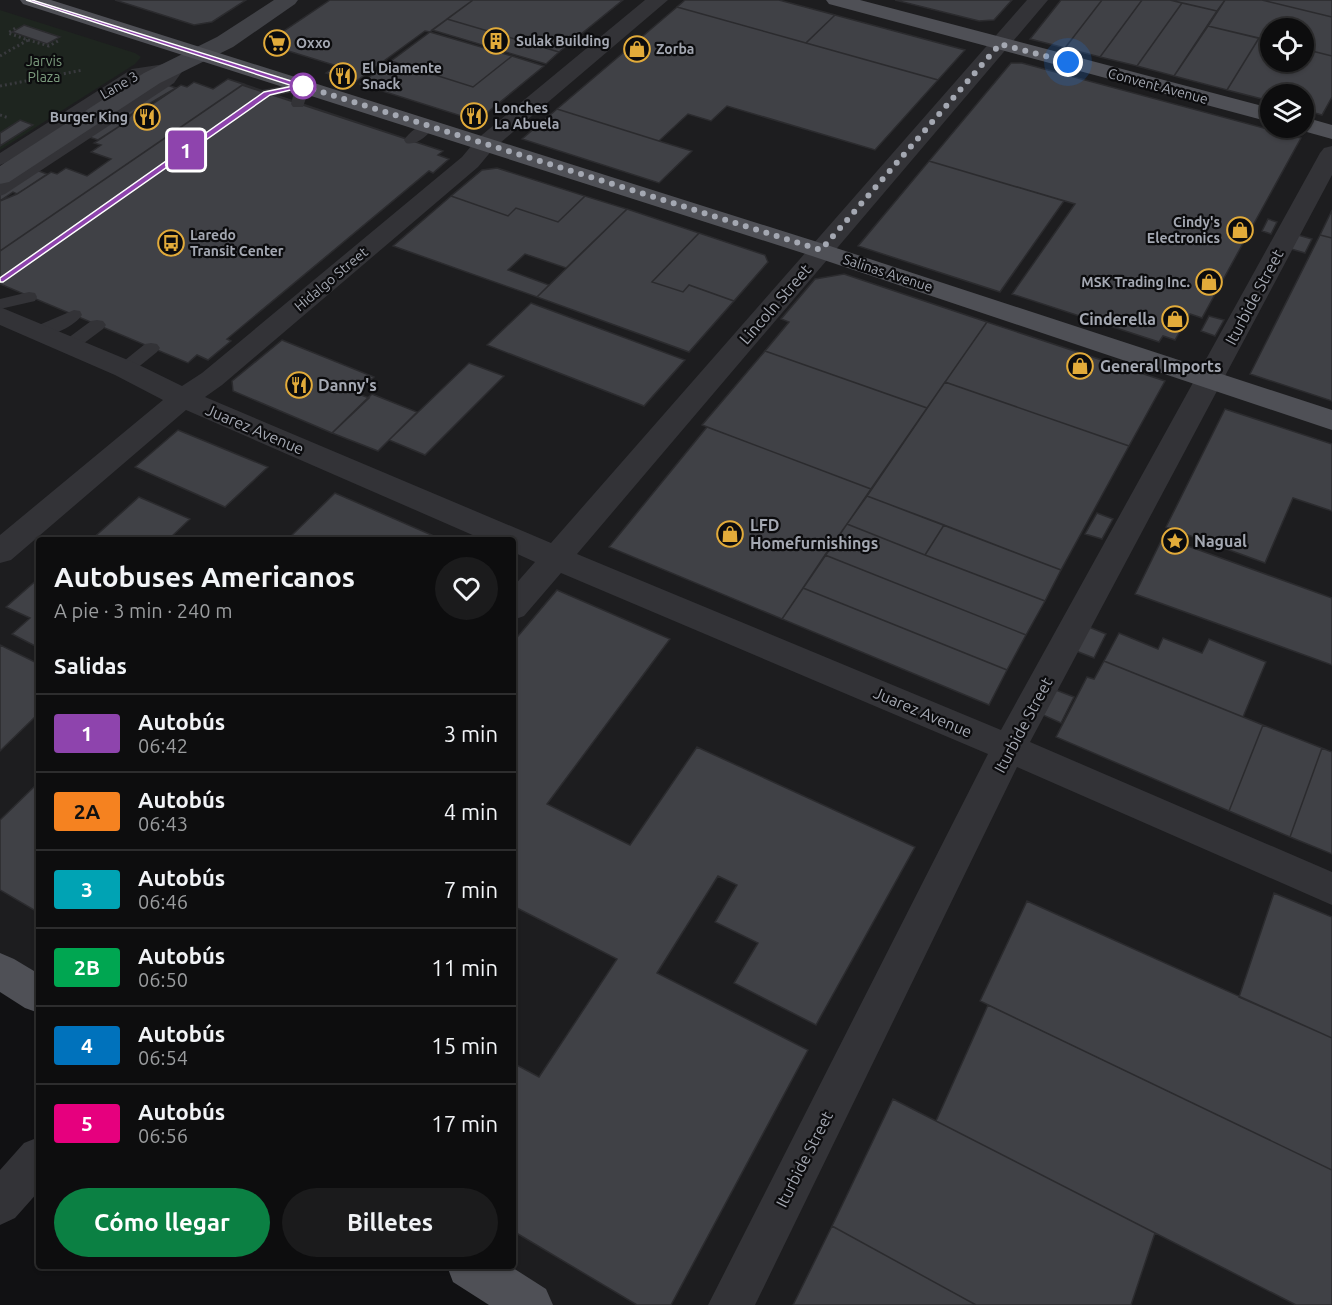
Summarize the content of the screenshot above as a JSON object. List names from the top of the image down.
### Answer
{
  "streets": {
    "main road": ["Convent Avenue", "Salinas Avenue"],
    "street": [
      "Hidalgo Street",
      "Iturbide Street",
      "Lincoln Street",
      "Juarez Avenue"
    ],
    "lane": ["Lane 3"]
  },
  "crossings": [
    ["Convent Avenue", "Lincoln Street"],
    ["Salinas Avenue", "Hidalgo Street"],
    ["Salinas Avenue", "Iturbide Street"],
    ["Salinas Avenue", "Lincoln Street"],
    ["Hidalgo Street", "Juarez Avenue"],
    ["Iturbide Street", "Juarez Avenue"],
    ["Lincoln Street", "Juarez Avenue"]
  ],
  "parks": ["Jarvis Plaza"],
  "places": {
    "building": ["Sulak Building"],
    "supermarket": ["Oxxo"],
    "shop": [
      "Zorba",
      "Cindy's Electronics",
      "MSK Trading Inc.",
      "Cinderella",
      "General Imports",
      "LFD Homefurnishings"
    ],
    "restaurant": [
      "El Diamente Snack",
      "Lonches La Abuela",
      "Burger King",
      "Danny's"
    ],
    "bus stop": ["Laredo Transit Center"],
    "place": ["Nagual"]
  },
  "lines": ["bus line 1"],
  "page": {
    "on_map": "1",
    "heading": [
      ["Autobuses Americanos", "A pie · 3 min · 240 m"],
      "Salidas"
    ],
    "list": [
      {
        "mark": "1",
        "name": "Autobús",
        "note": "06:42",
        "value": "3 min"
      },
      {
        "mark": "2A",
        "name": "Autobús",
        "note": "06:43",
        "value": "4 min"
      },
      {
        "mark": "3",
        "name": "Autobús",
        "note": "06:46",
        "value": "7 min"
      },
      {
        "mark": "2B",
        "name": "Autobús",
        "note": "06:50",
        "value": "11 min"
      },
      {
        "mark": "4",
        "name": "Autobús",
        "note": "06:54",
        "value": "15 min"
      },
      {
        "mark": "5",
        "name": "Autobús",
        "note": "06:56",
        "value": "17 min"
      }
    ],
    "buttons": ["Cómo llegar", "Billetes"]
  }
}
